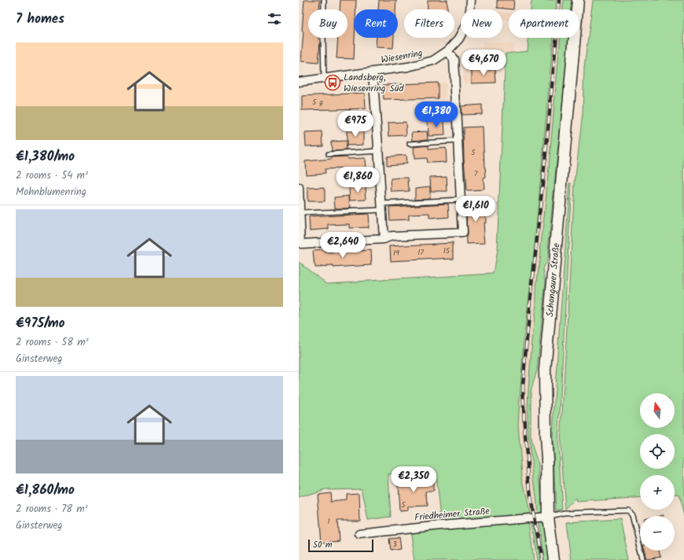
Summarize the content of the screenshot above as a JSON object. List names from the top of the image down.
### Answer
{
  "streets": {
    "main road": ["Schongauer Straße"],
    "street": ["Wiesenring", "Friedheimer Straße"]
  },
  "crossings": [
    ["Schongauer Straße", "Friedheimer Straße"]
  ],
  "places": {
    "bus stop": ["Landsberg, Wiesenring Süd"]
  },
  "house_numbers": [
    "5 g",
    "5",
    "7",
    "15",
    "17",
    "19",
    "5",
    "1",
    "3"
  ],
  "scale_bar": "50 m",
  "north": "top",
  "page": {
    "heading": "7 homes",
    "chip": [
      "Buy",
      "Rent",
      "Filters",
      "New",
      "Apartment"
    ],
    "list": [
      {
        "name": "€1,380/mo",
        "note": "2 rooms · 54 m² · Mohnblumenring"
      },
      {
        "name": "€975/mo",
        "note": "2 rooms · 58 m² · Ginsterweg"
      },
      {
        "name": "€1,860/mo",
        "note": "2 rooms · 78 m² · Ginsterweg"
      }
    ],
    "price": [
      "€4,670",
      "€1,380",
      "€975",
      "€1,860",
      "€1,610",
      "€2,640",
      "€2,350"
    ],
    "map_buttons": ["+", "−"],
    "scale": "50 m"
  }
}
